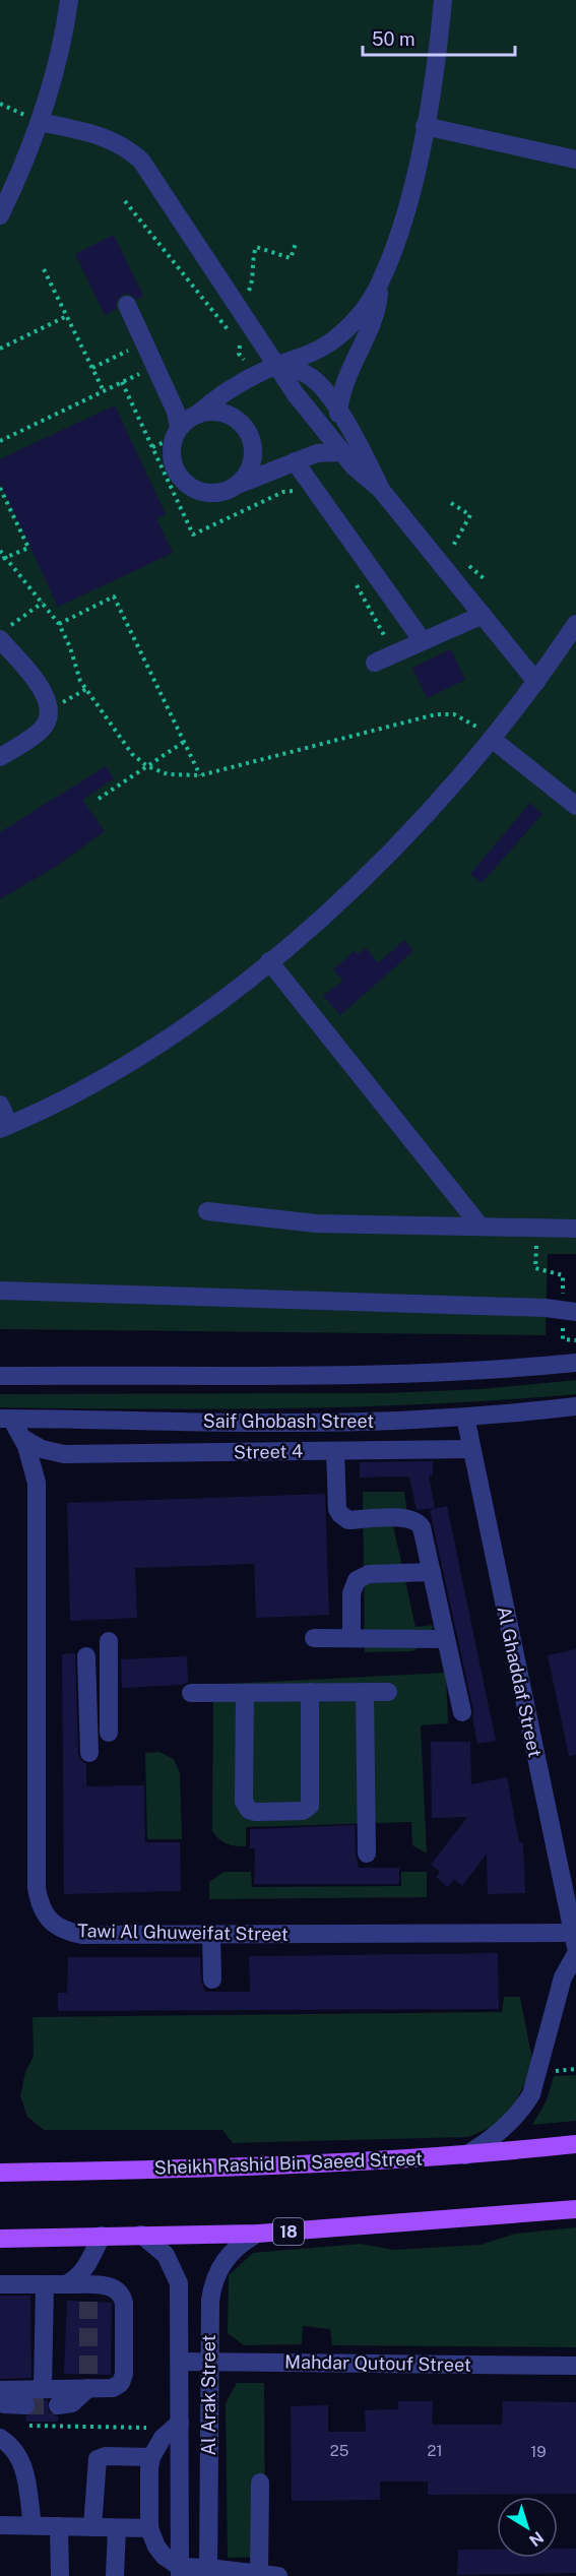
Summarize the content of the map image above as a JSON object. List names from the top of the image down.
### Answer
{
  "streets": {
    "main road": ["Sheikh Rashid Bin Saeed Street", "18"],
    "street": [
      "Saif Ghobash Street",
      "Street 4",
      "Al Ghaddaf Street",
      "Tawi Al Ghuweifat Street",
      "Mahdar Qutouf Street",
      "Al Arak Street"
    ]
  },
  "crossings": [
    ["Saif Ghobash Street", "Al Ghaddaf Street"],
    ["Saif Ghobash Street", "Tawi Al Ghuweifat Street"],
    ["Street 4", "Al Ghaddaf Street"],
    ["Street 4", "Tawi Al Ghuweifat Street"],
    ["Al Ghaddaf Street", "Tawi Al Ghuweifat Street"],
    ["18", "Al Arak Street"],
    ["Mahdar Qutouf Street", "Al Arak Street"]
  ],
  "house_numbers": ["25", "21", "19"],
  "scale_bar": "50 m",
  "north": "bottom right"
}
